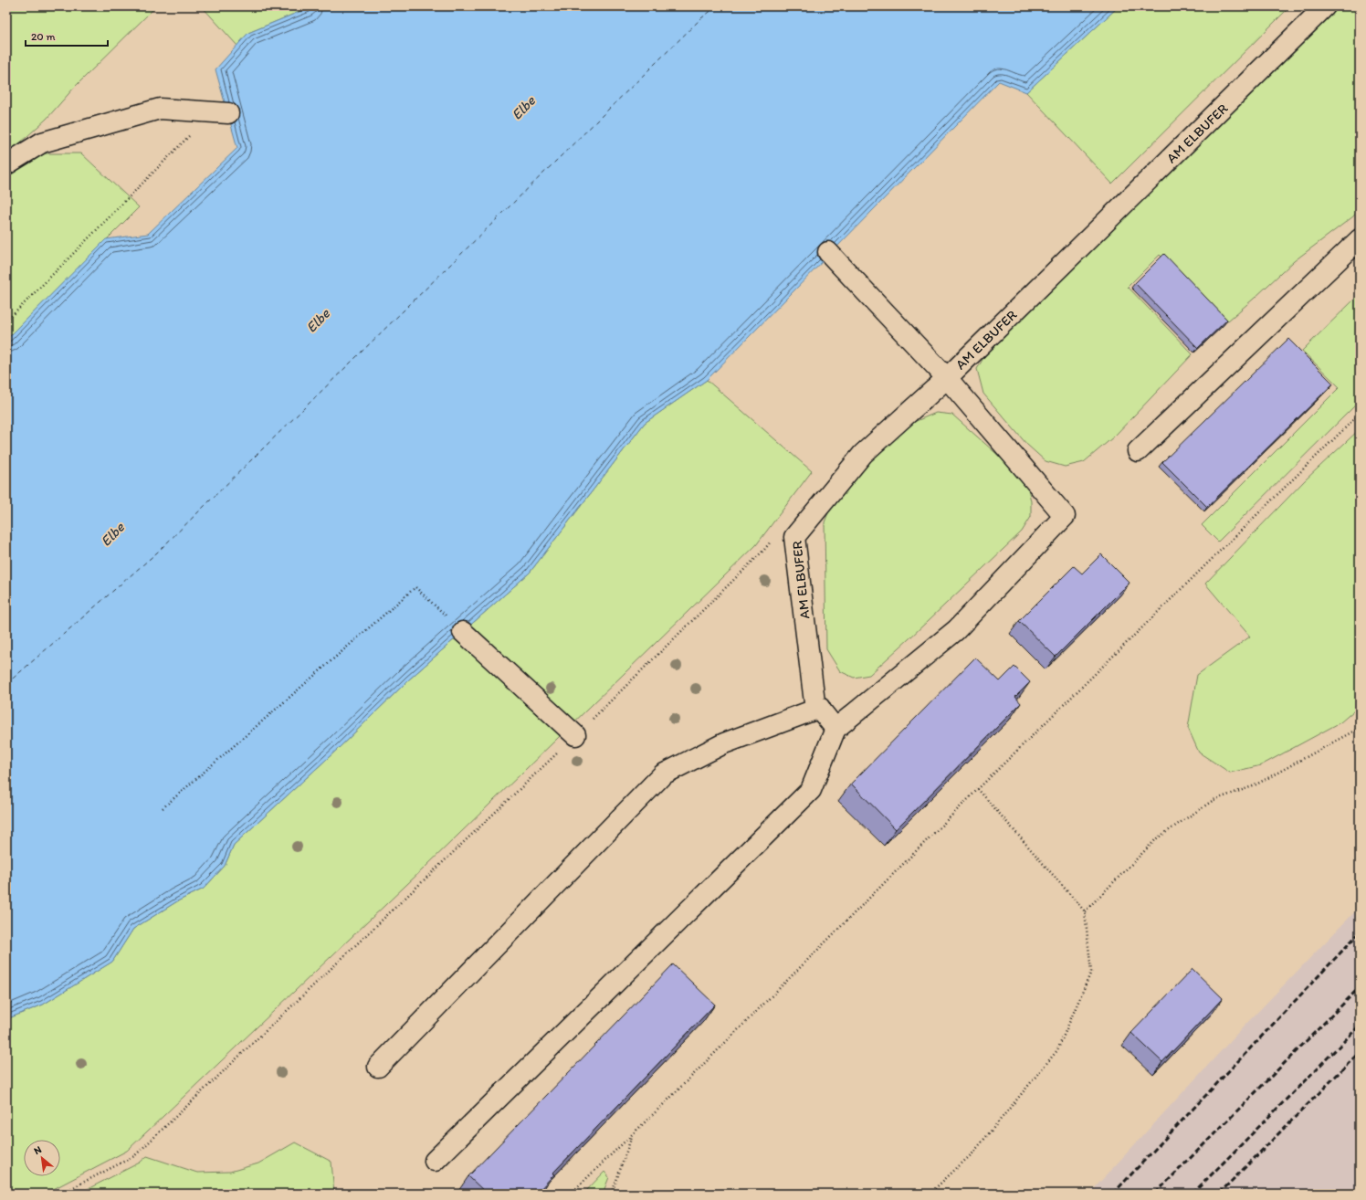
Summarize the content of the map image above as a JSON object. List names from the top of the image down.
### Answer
{
  "streets": {
    "lane": ["AM ELBUFER"]
  },
  "water": ["Elbe"],
  "scale_bar": "20 m",
  "north": "top left"
}
